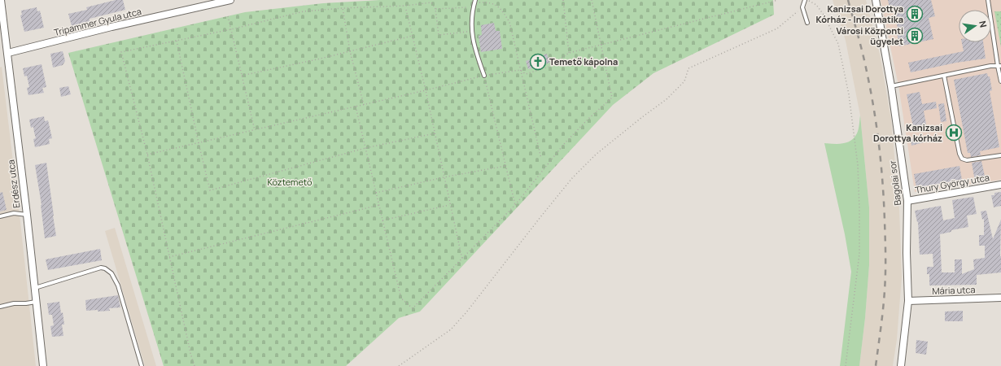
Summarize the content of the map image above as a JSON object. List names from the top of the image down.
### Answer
{
  "streets": {
    "street": [
      "Tripammer Gyula utca",
      "Bagolai sor",
      "Erdész utca",
      "Thury György utca",
      "Mária utca"
    ]
  },
  "crossings": [
    ["Tripammer Gyula utca", "Erdész utca"],
    ["Bagolai sor", "Thury György utca"],
    ["Bagolai sor", "Mária utca"]
  ],
  "parks": ["Köztemető"],
  "places": {
    "building": ["Kanizsai Dorottya Kórház - Informatika", "Városi Központi ügyelet"],
    "church": ["Temető kápolna"],
    "hospital": ["Kanizsai Dorottya kórház"]
  },
  "north": "right"
}
